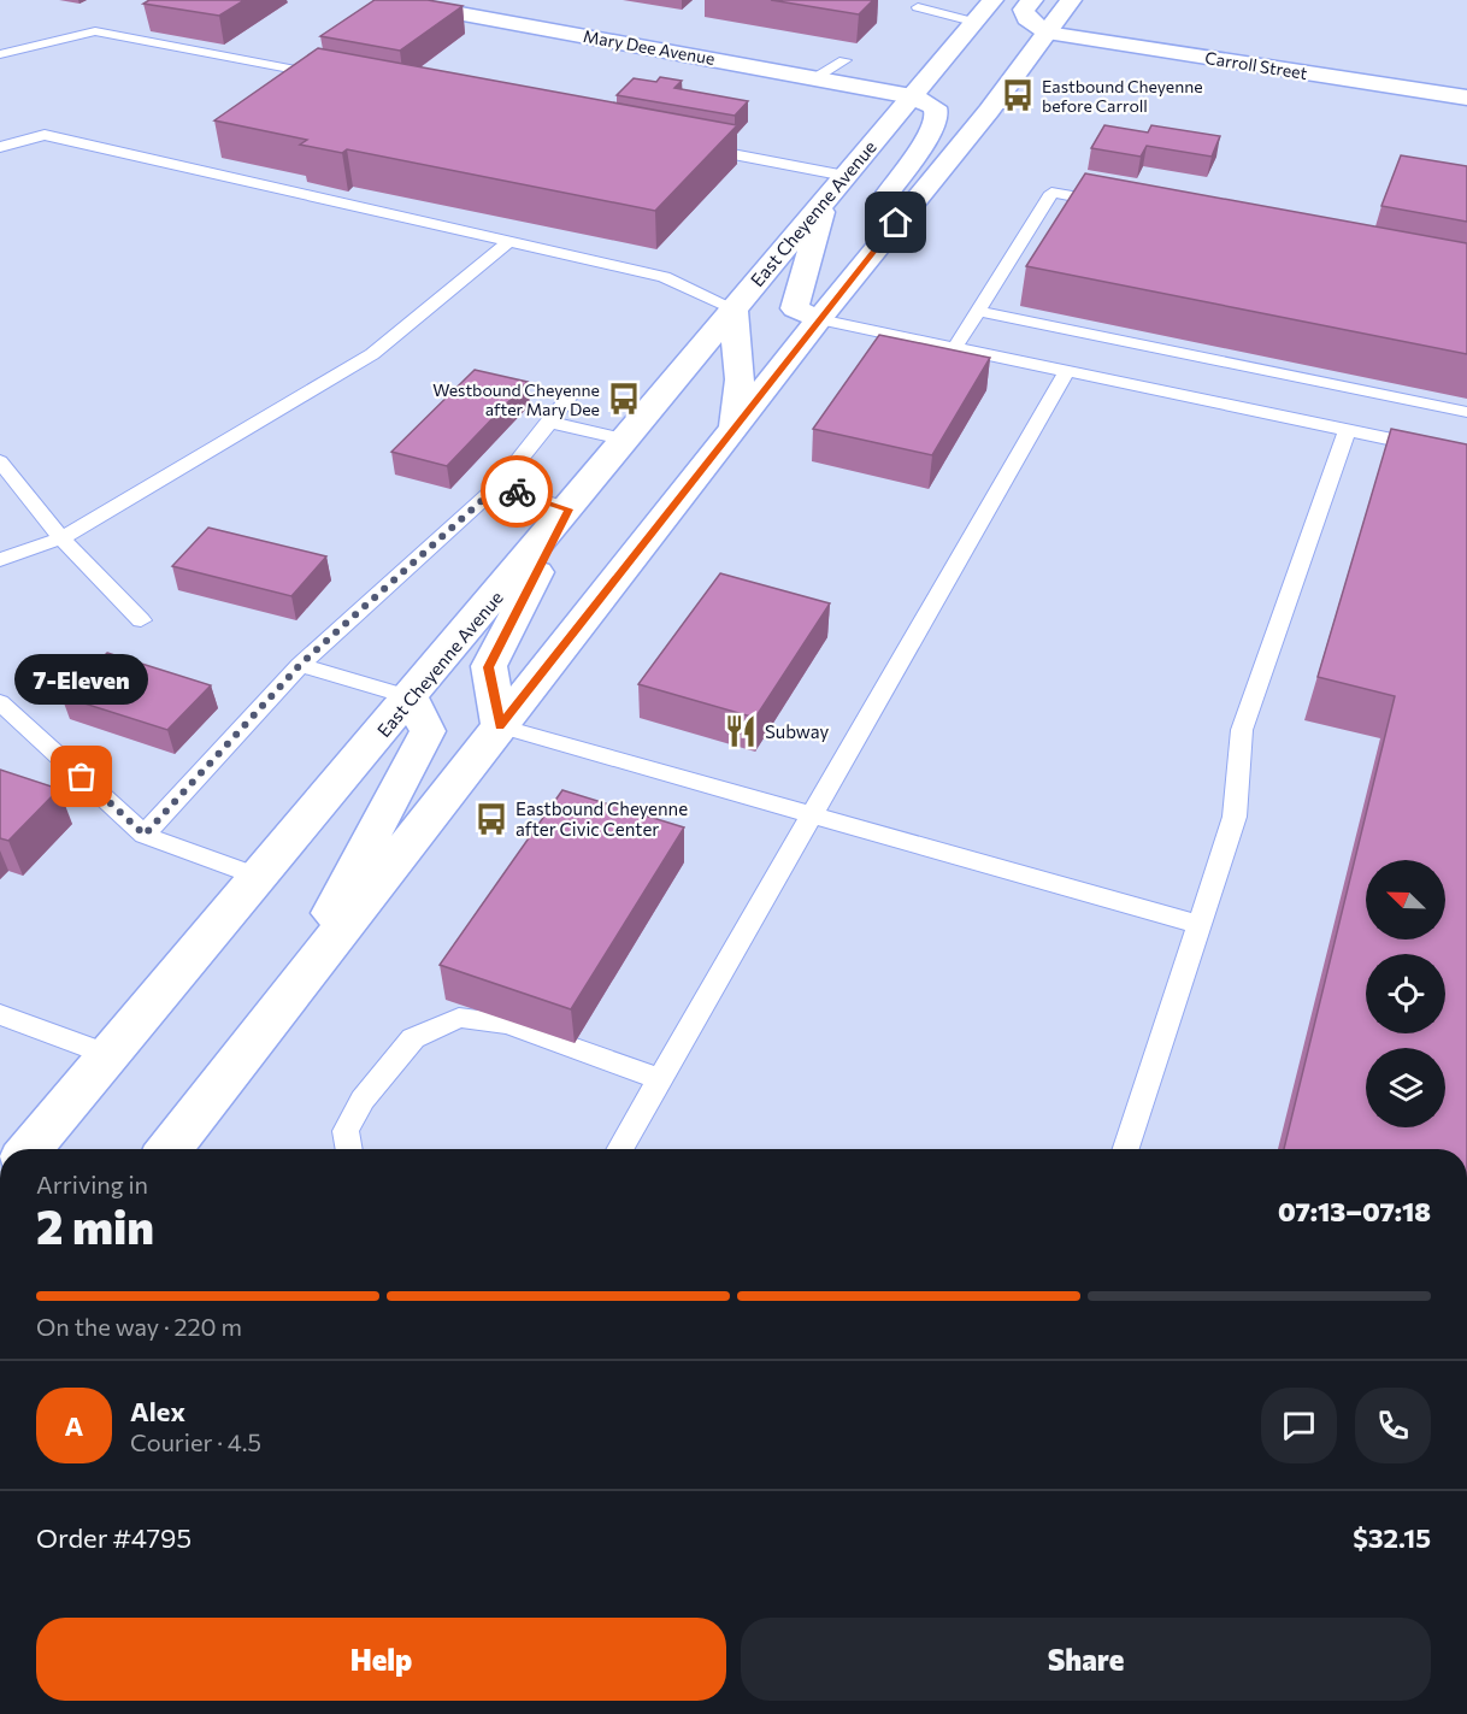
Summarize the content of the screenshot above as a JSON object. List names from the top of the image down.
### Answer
{
  "streets": {
    "main road": ["Mary Dee Avenue", "Carroll Street", "East Cheyenne Avenue"]
  },
  "crossings": [
    ["Mary Dee Avenue", "East Cheyenne Avenue"]
  ],
  "places": {
    "bus stop": ["Eastbound Cheyenne before Carroll", "Westbound Cheyenne after Mary Dee", "Eastbound Cheyenne after Civic Center"],
    "restaurant": ["Subway"],
    "other": ["7-Eleven"]
  },
  "north": "top left",
  "page": {
    "bubble": "7-Eleven",
    "heading": ["2 min", "Arriving in", "07:13–07:18"],
    "panel": [
      "Alex",
      "Courier · 4.5",
      "Order #4795",
      "$32.15"
    ],
    "bar": "On the way · 220 m",
    "round": "A",
    "buttons": ["Help", "Share"]
  }
}
